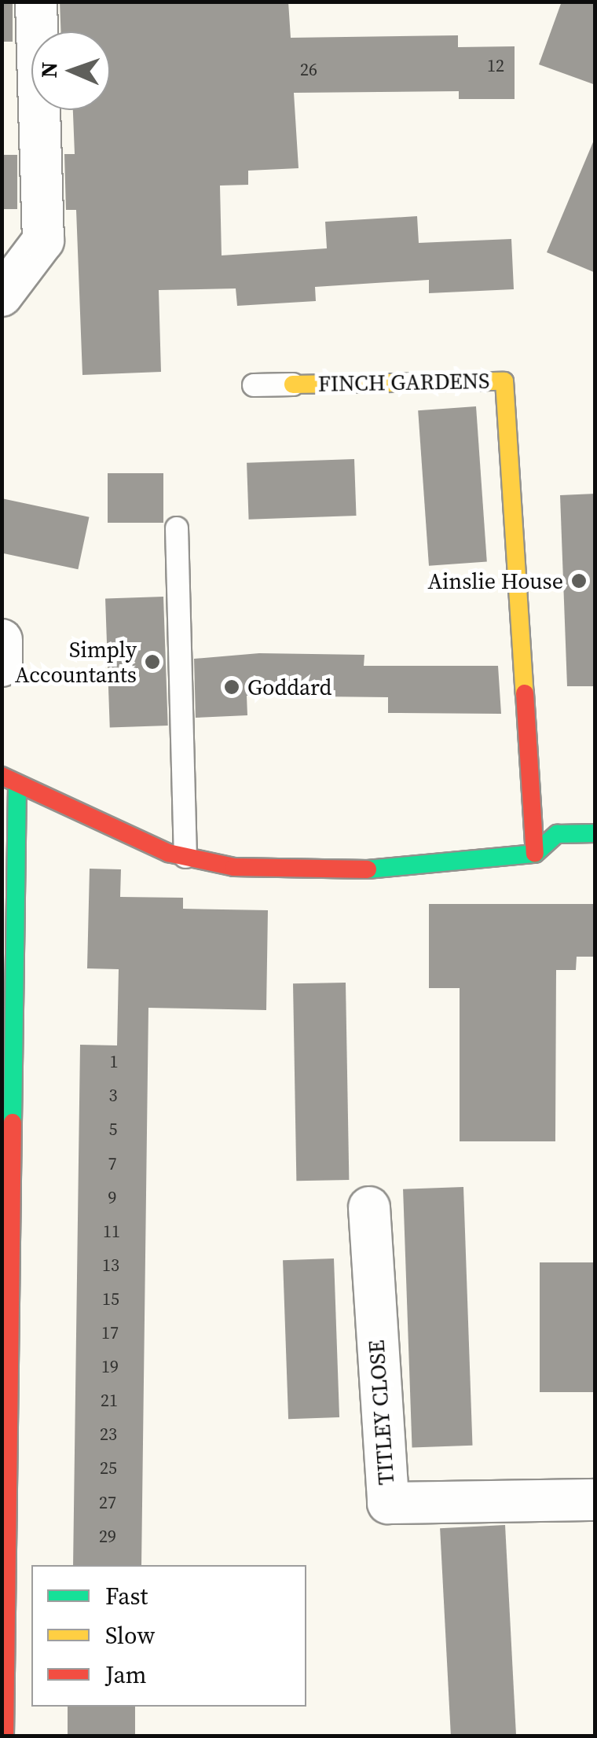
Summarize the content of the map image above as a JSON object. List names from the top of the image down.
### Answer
{
  "streets": {
    "street": ["FINCH GARDENS", "TITLEY CLOSE"]
  },
  "places": ["Ainslie House", "Simply Accountants", "Goddard"],
  "house_numbers": [
    "12",
    "26",
    "1",
    "3",
    "5",
    "7",
    "9",
    "11",
    "13",
    "15",
    "17",
    "19",
    "21",
    "23",
    "25",
    "27",
    "29"
  ],
  "legend": ["Fast", "Slow", "Jam"],
  "north": "left"
}
